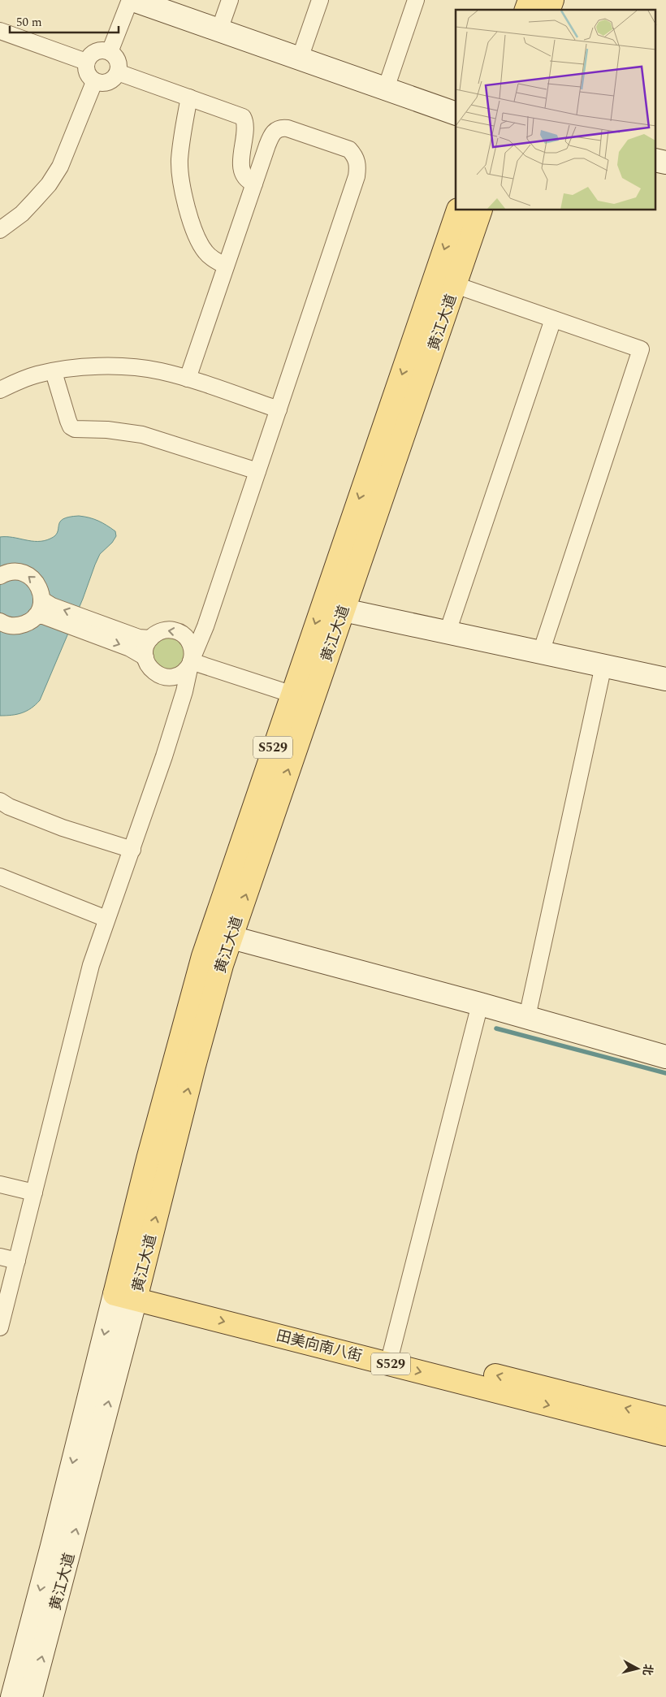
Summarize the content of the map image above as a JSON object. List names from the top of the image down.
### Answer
{
  "streets": {
    "main road": ["黄江大道", "S529", "田美向南八街"]
  },
  "crossings": [
    ["黄江大道", "田美向南八街"]
  ],
  "scale_bar": "50 m",
  "north": "right"
}
